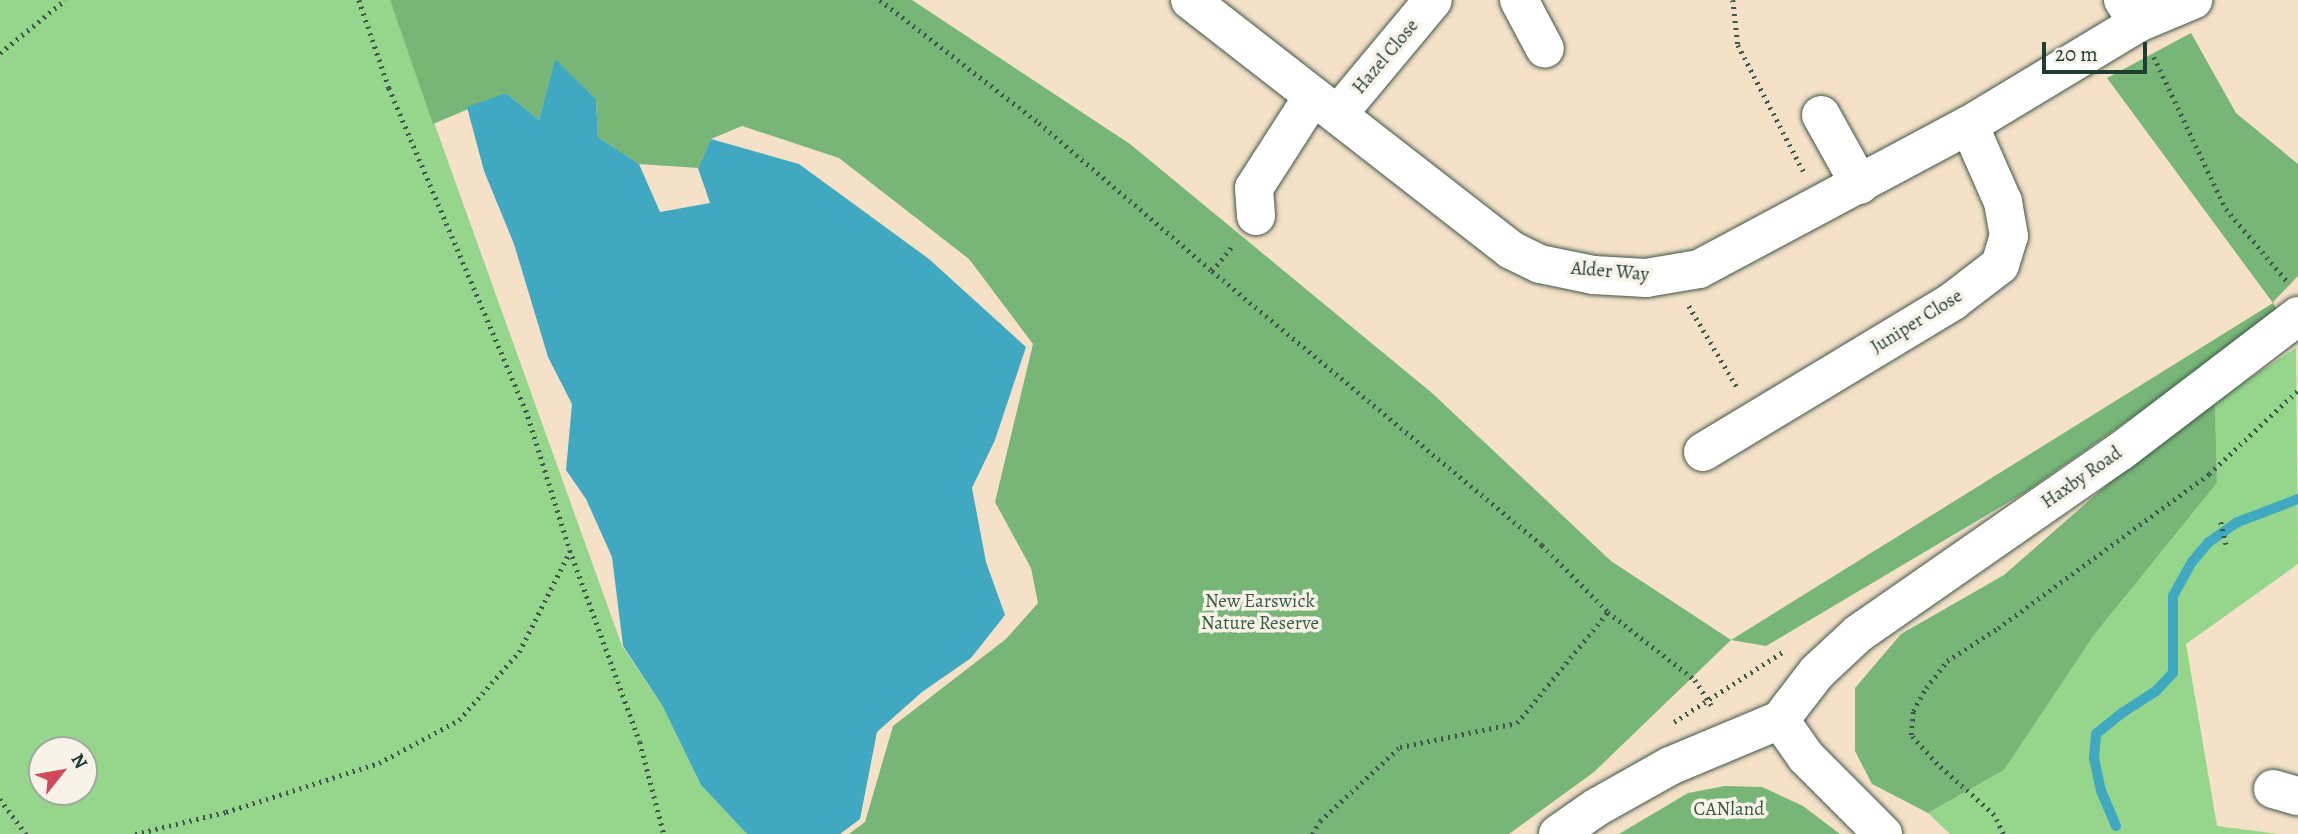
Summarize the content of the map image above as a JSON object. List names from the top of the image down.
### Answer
{
  "streets": {
    "street": [
      "Hazel Close",
      "Alder Way",
      "Juniper Close",
      "Haxby Road"
    ]
  },
  "crossings": [
    ["Hazel Close", "Alder Way"],
    ["Alder Way", "Juniper Close"]
  ],
  "parks": ["New Earswick Nature Reserve", "CANland"],
  "scale_bar": "20 m",
  "north": "top right"
}
